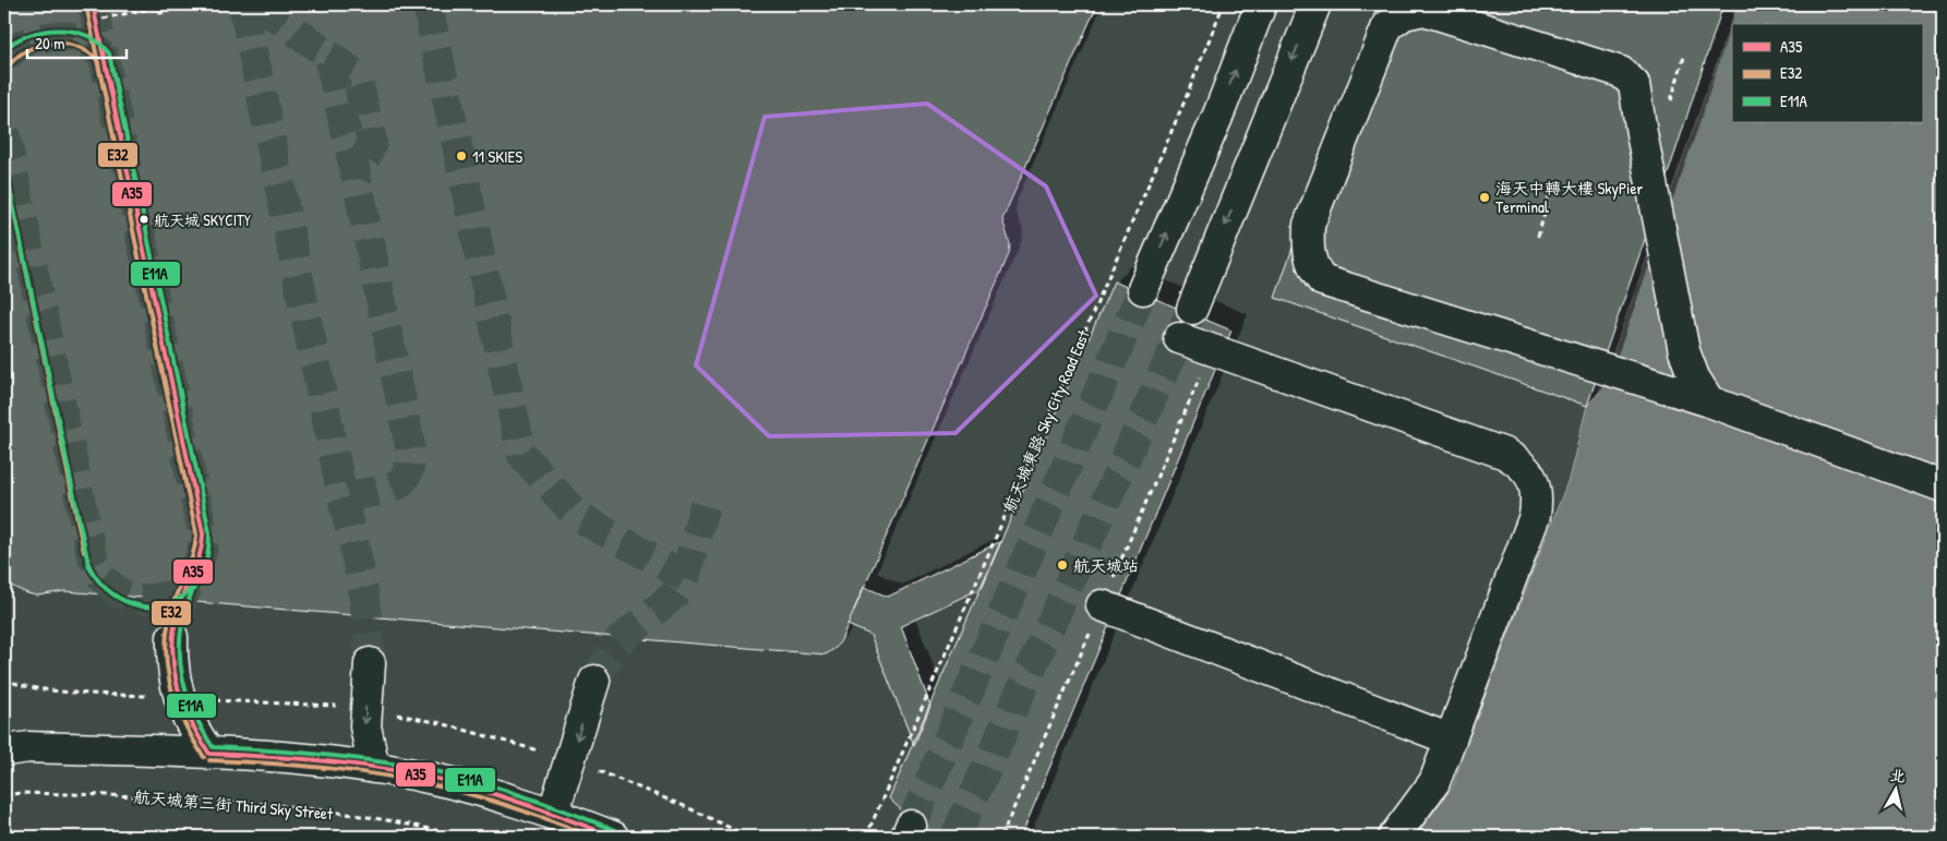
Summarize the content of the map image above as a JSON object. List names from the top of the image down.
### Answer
{
  "streets": {
    "path": ["航天城東路 Sky City Road East", "航天城第三街 Third Sky Street"]
  },
  "places": [
    "11 SKIES",
    "海天中轉大樓 SkyPier Terminal",
    "航天城 SKYCITY",
    "航天城站"
  ],
  "lines": ["transit line A35", "transit line E32", "transit line E11A"],
  "legend": ["A35", "E32", "E11A"],
  "scale_bar": "20 m",
  "north": "top"
}
